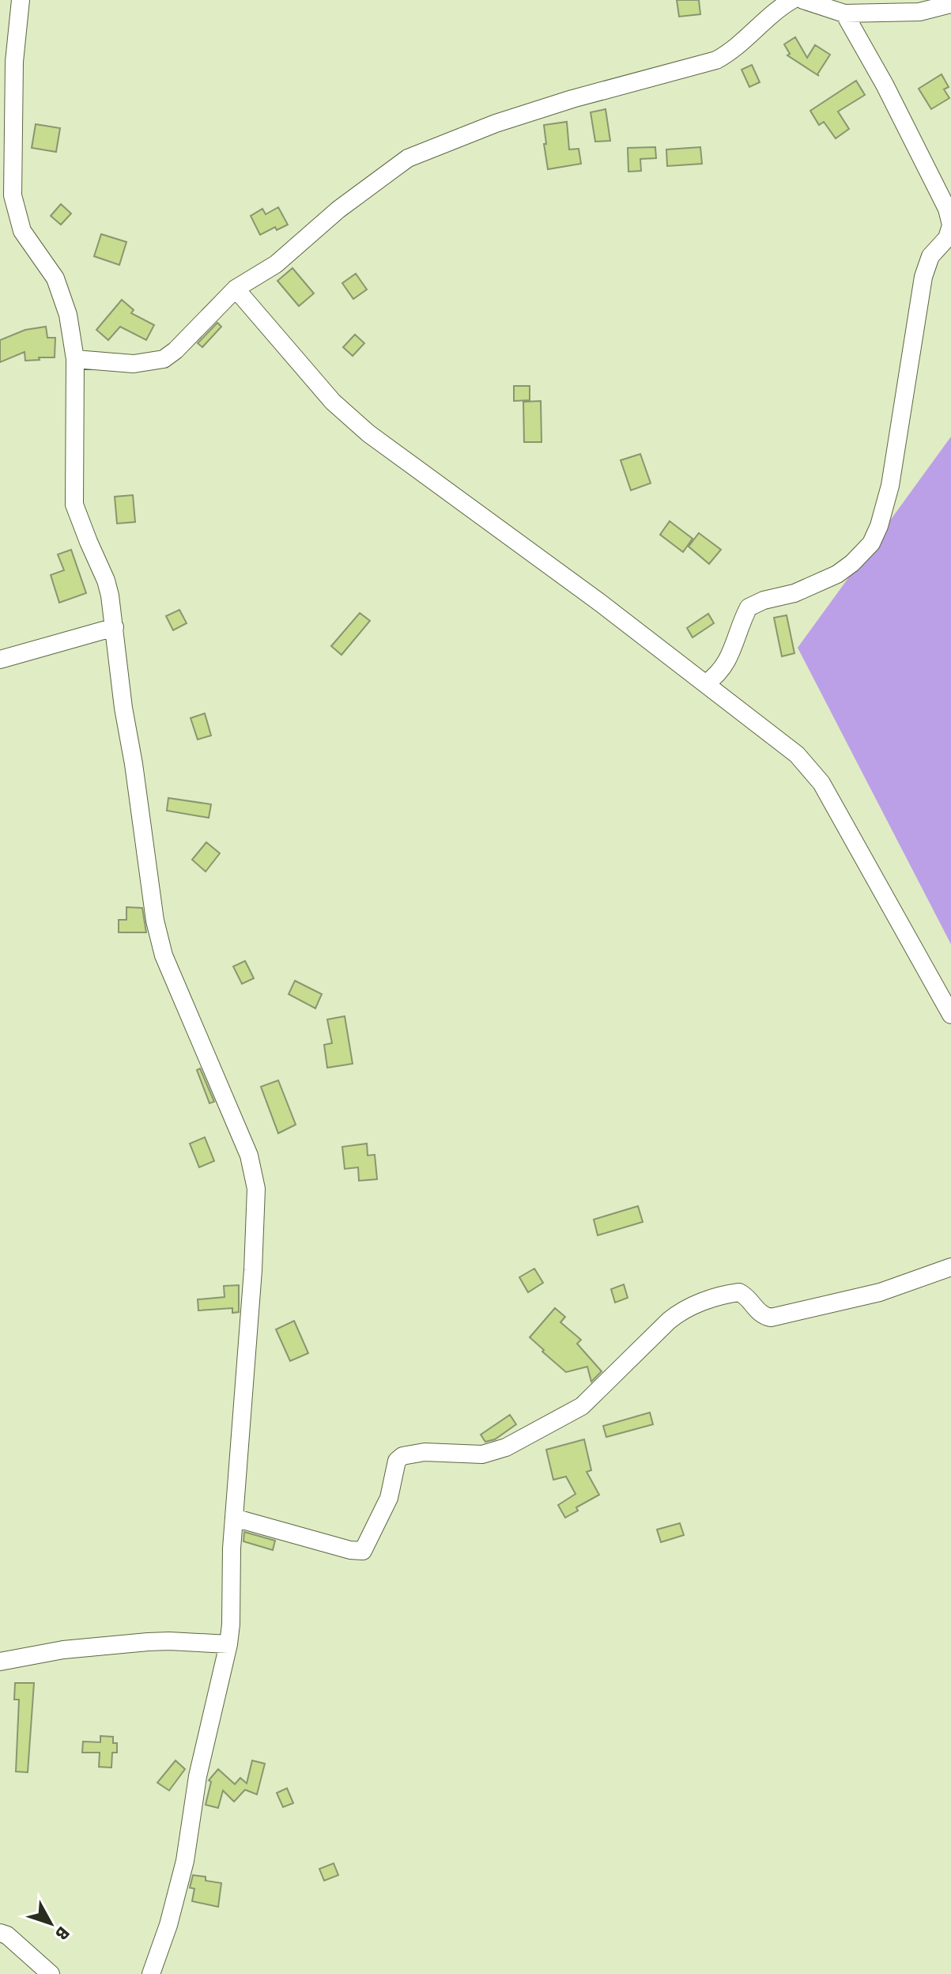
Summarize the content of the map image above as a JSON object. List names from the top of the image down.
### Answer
{
  "north": "bottom right"
}
